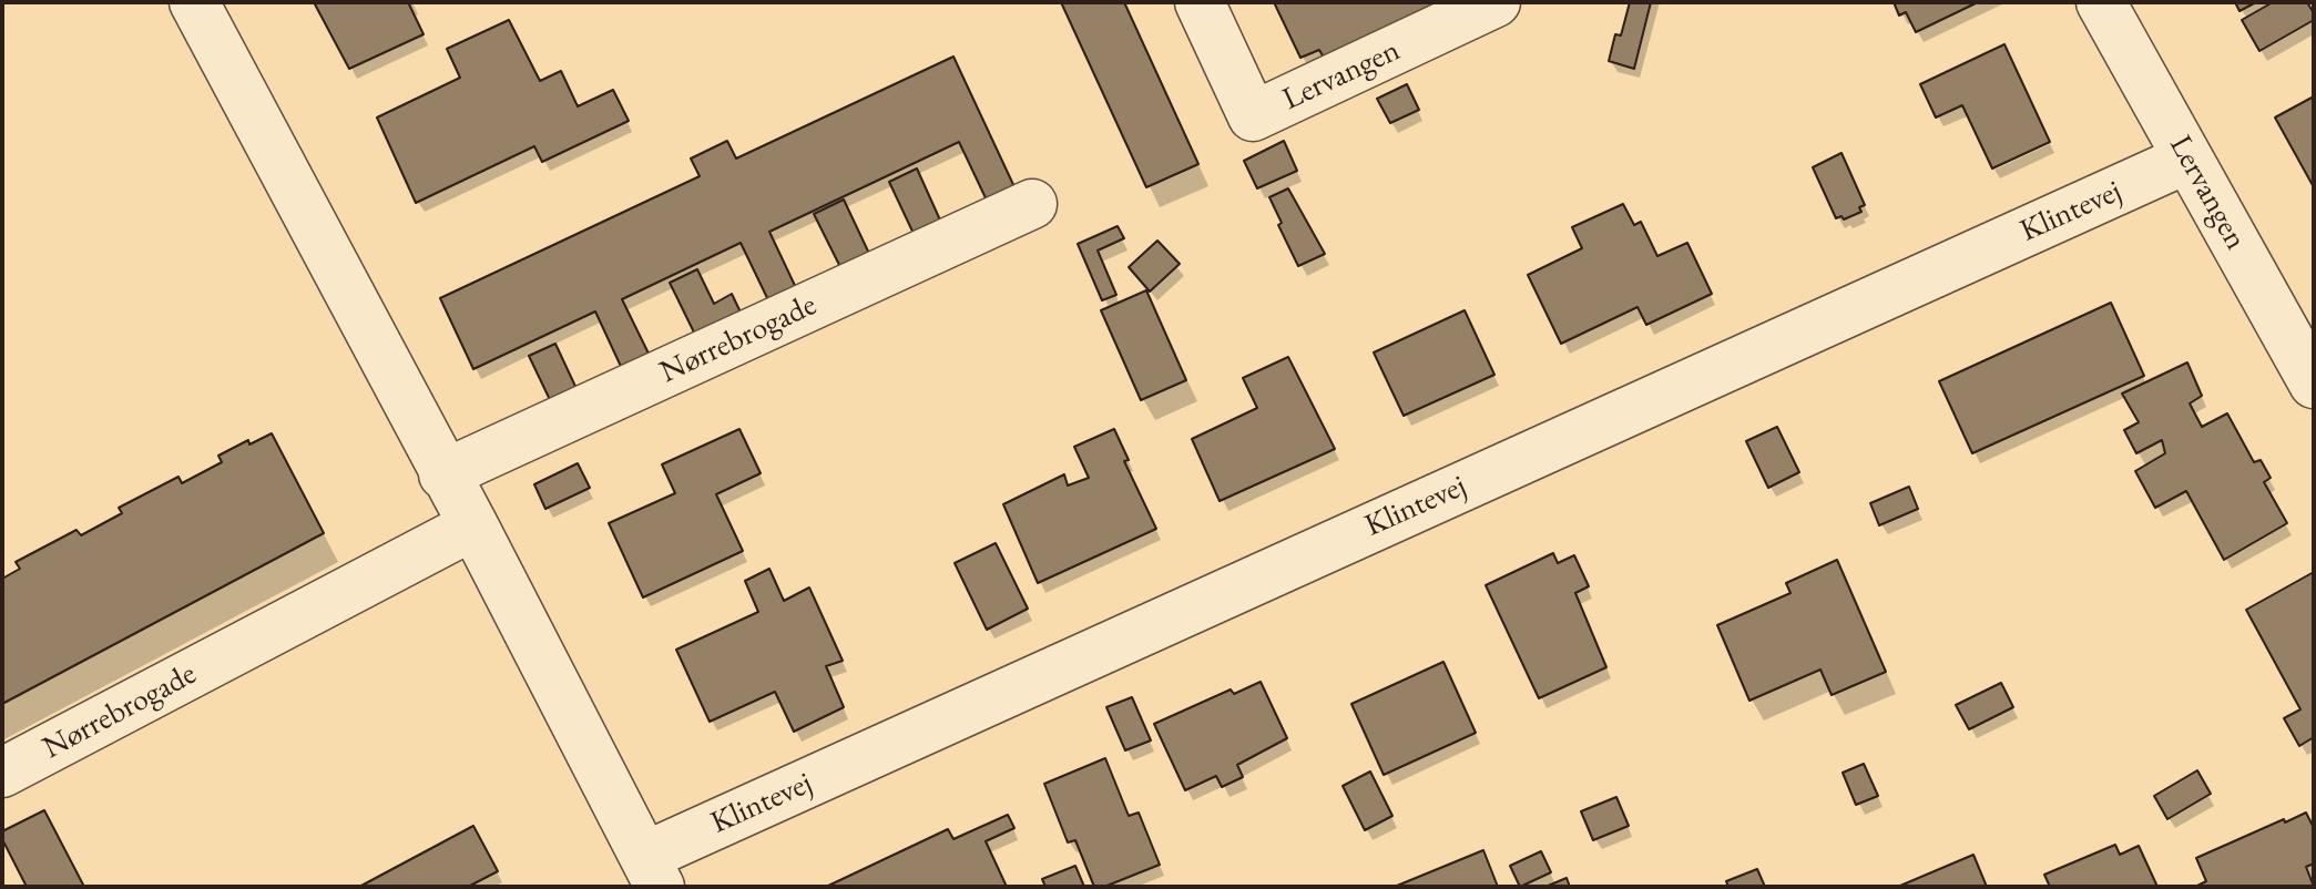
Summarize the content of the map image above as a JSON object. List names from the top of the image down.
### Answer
{
  "streets": {
    "street": ["Lervangen", "Klintevej", "Nørrebrogade"]
  },
  "crossings": [
    ["Lervangen", "Klintevej"]
  ]
}
